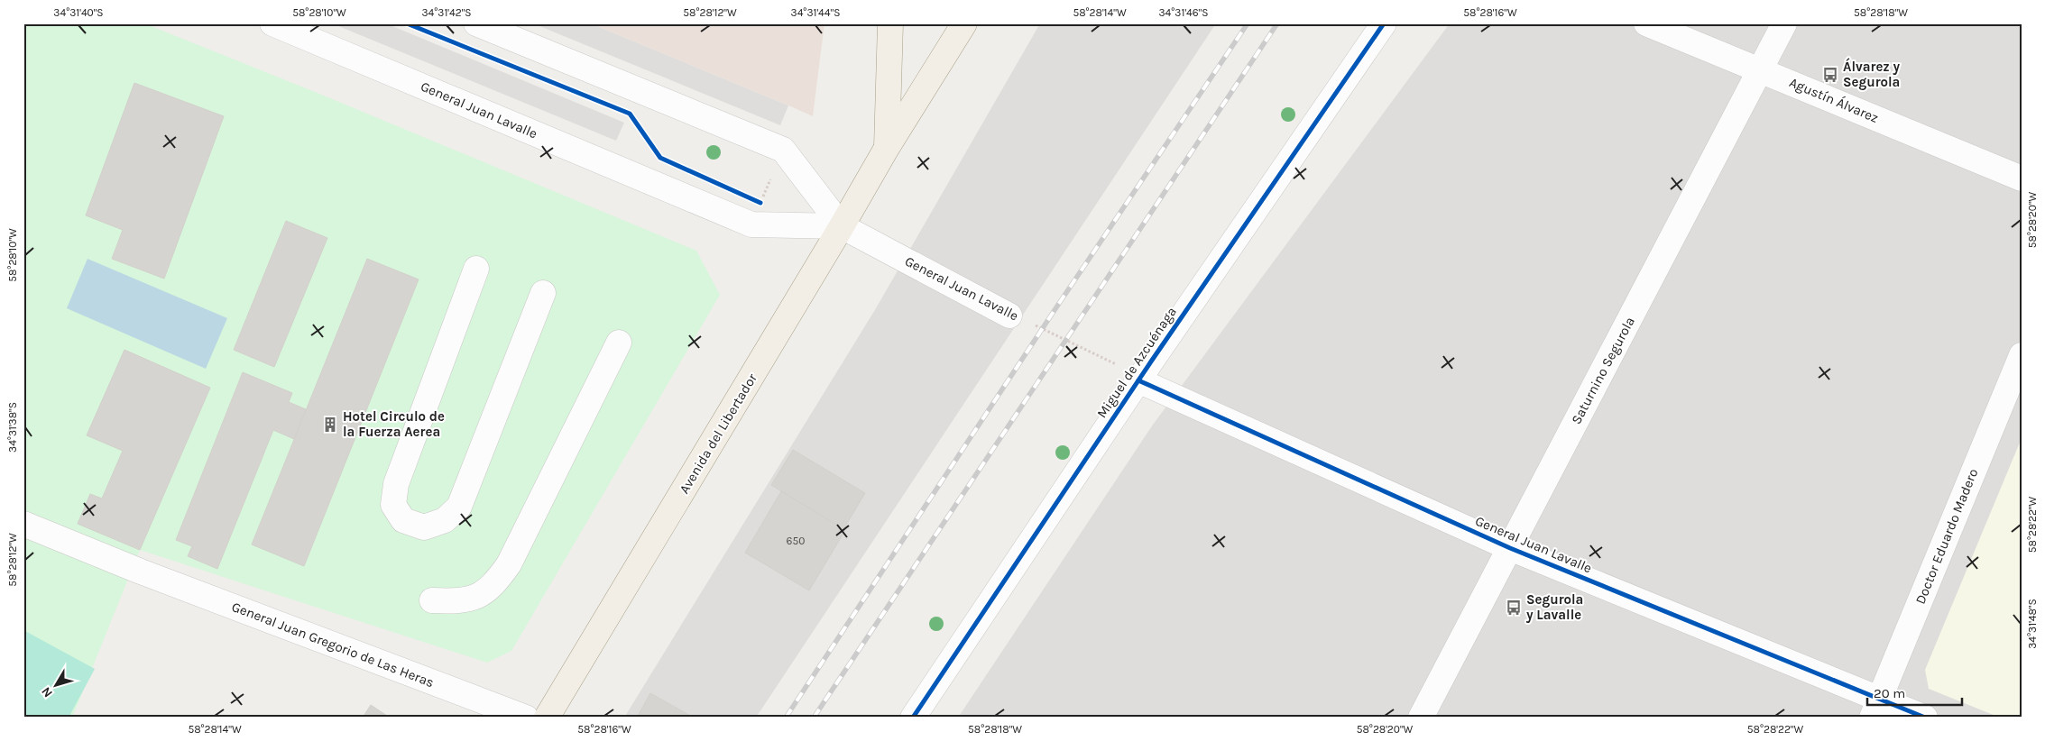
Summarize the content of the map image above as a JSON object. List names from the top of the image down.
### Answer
{
  "streets": {
    "main road": ["Avenida del Libertador"],
    "street": [
      "Agustín Álvarez",
      "General Juan Lavalle",
      "Miguel de Azcuénaga",
      "Saturnino Segurola",
      "Doctor Eduardo Madero",
      "General Juan Gregorio de Las Heras"
    ]
  },
  "crossings": [
    ["Agustín Álvarez", "Saturnino Segurola"],
    ["General Juan Lavalle", "Miguel de Azcuénaga"],
    ["General Juan Lavalle", "Saturnino Segurola"],
    ["General Juan Lavalle", "Avenida del Libertador"],
    ["General Juan Lavalle", "Doctor Eduardo Madero"]
  ],
  "places": {
    "bus stop": ["Álvarez y Segurola", "Segurola y Lavalle"],
    "building": ["Hotel Circulo de la Fuerza Aerea"]
  },
  "house_numbers": ["650"],
  "scale_bar": "20 m",
  "north": "bottom left",
  "coordinates": [
    "34°31'40\"S",
    "58°28'10\"W",
    "34°31'42\"S",
    "58°28'12\"W",
    "34°31'44\"S",
    "58°28'14\"W",
    "34°31'46\"S",
    "58°28'16\"W",
    "58°28'18\"W",
    "58°28'20\"W",
    "34°31'38\"S",
    "58°28'22\"W",
    "34°31'48\"S"
  ]
}
